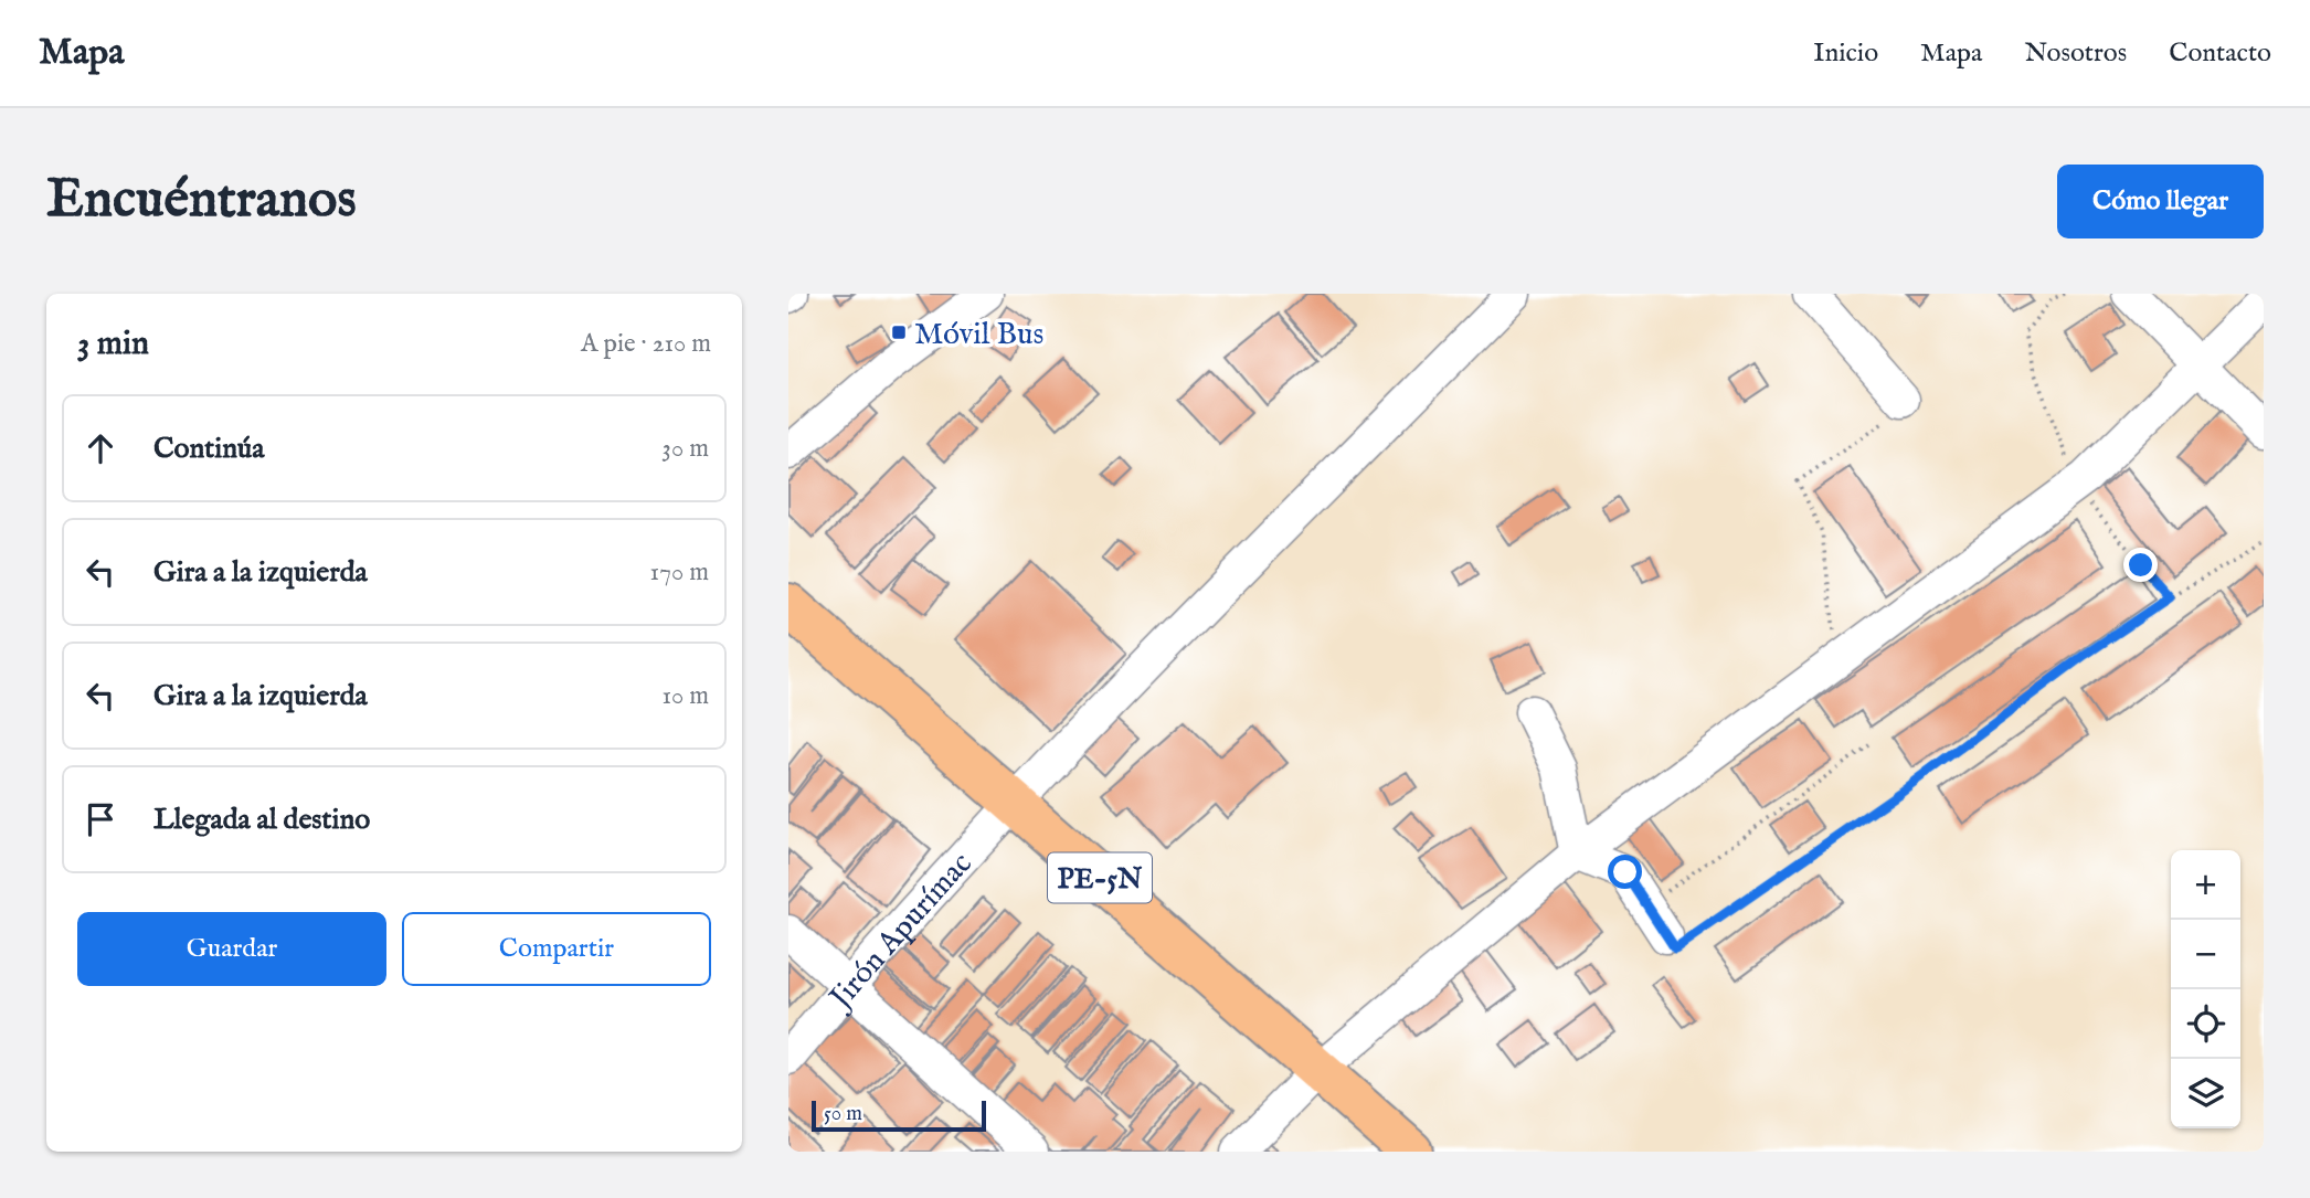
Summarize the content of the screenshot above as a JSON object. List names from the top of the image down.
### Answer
{
  "streets": {
    "highway": ["PE-5N"],
    "street": ["Jirón Apurímac"]
  },
  "crossings": [
    ["PE-5N", "Jirón Apurímac"]
  ],
  "places": {
    "transit": ["Móvil Bus"]
  },
  "scale_bar": "50 m",
  "page": {
    "header": "Mapa",
    "nav": [
      "Inicio",
      "Mapa",
      "Nosotros",
      "Contacto"
    ],
    "buttons": [
      "Cómo llegar",
      ["Guardar", "Compartir"]
    ],
    "title": "Encuéntranos",
    "heading": ["3 min", "A pie · 210 m"],
    "list": [
      ["Continúa", "30 m"],
      ["Gira a la izquierda", "170 m"],
      ["Gira a la izquierda", "10 m"],
      "Llegada al destino"
    ],
    "map_buttons": ["+", "−"],
    "scale": "50 m"
  }
}
